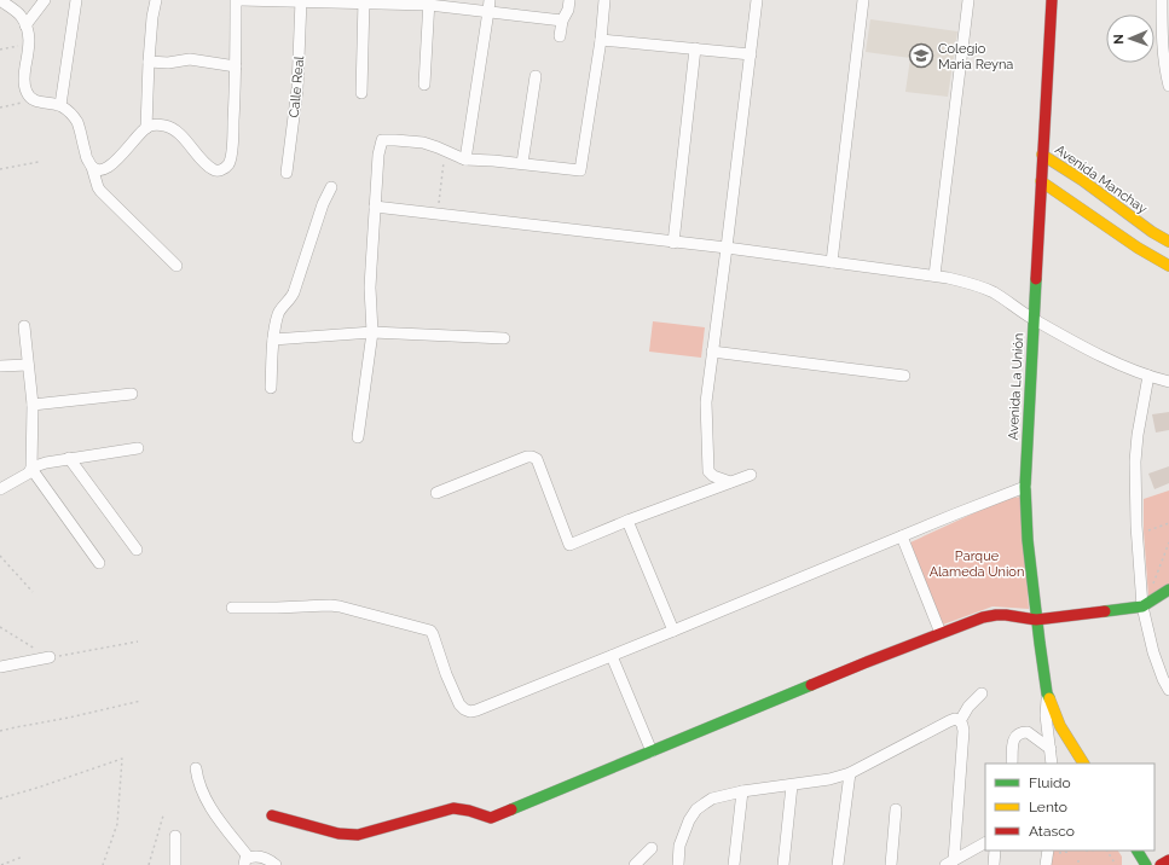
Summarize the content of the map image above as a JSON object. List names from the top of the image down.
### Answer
{
  "streets": {
    "street": ["Calle Real", "Avenida Manchay", "Avenida La Unión"]
  },
  "crossings": [
    ["Avenida Manchay", "Avenida La Unión"]
  ],
  "parks": ["Parque Alameda Union"],
  "places": {
    "school or university": ["Colegio Maria Reyna"]
  },
  "legend": ["Fluido", "Lento", "Atasco"],
  "north": "left"
}
